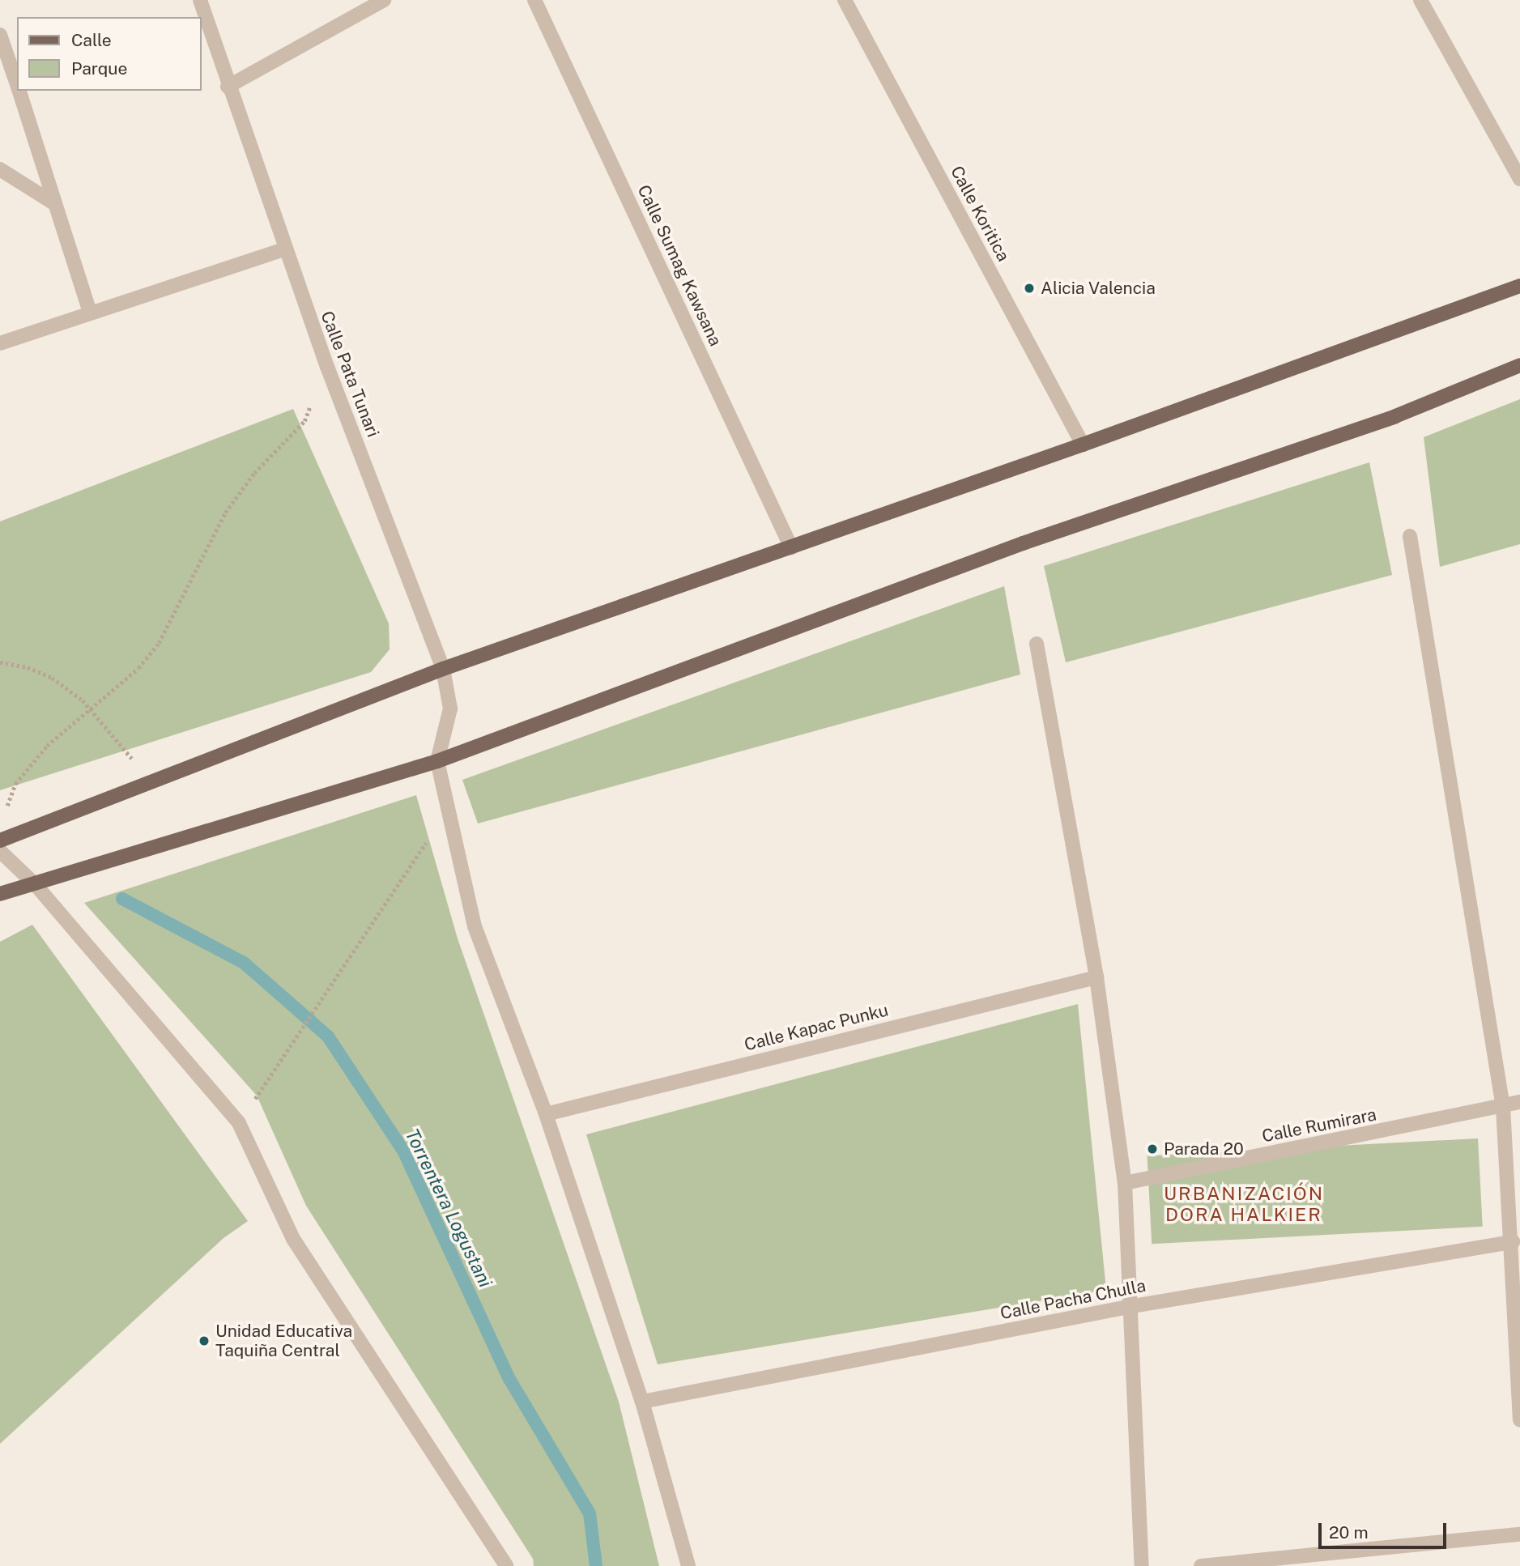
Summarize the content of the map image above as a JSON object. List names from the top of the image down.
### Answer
{
  "streets": {
    "street": [
      "Calle Koritica",
      "Calle Sumag Kawsana",
      "Calle Pata Tunari",
      "Calle Kapac Punku",
      "Calle Rumirara",
      "Calle Pacha Chulla"
    ]
  },
  "districts": ["URBANIZACIÓN DORA HALKIER"],
  "water": ["Torrentera Logustani"],
  "places": ["Alicia Valencia", "Parada 20", "Unidad Educativa Taquiña Central"],
  "legend": ["Calle", "Parque"],
  "scale_bar": "20 m"
}
